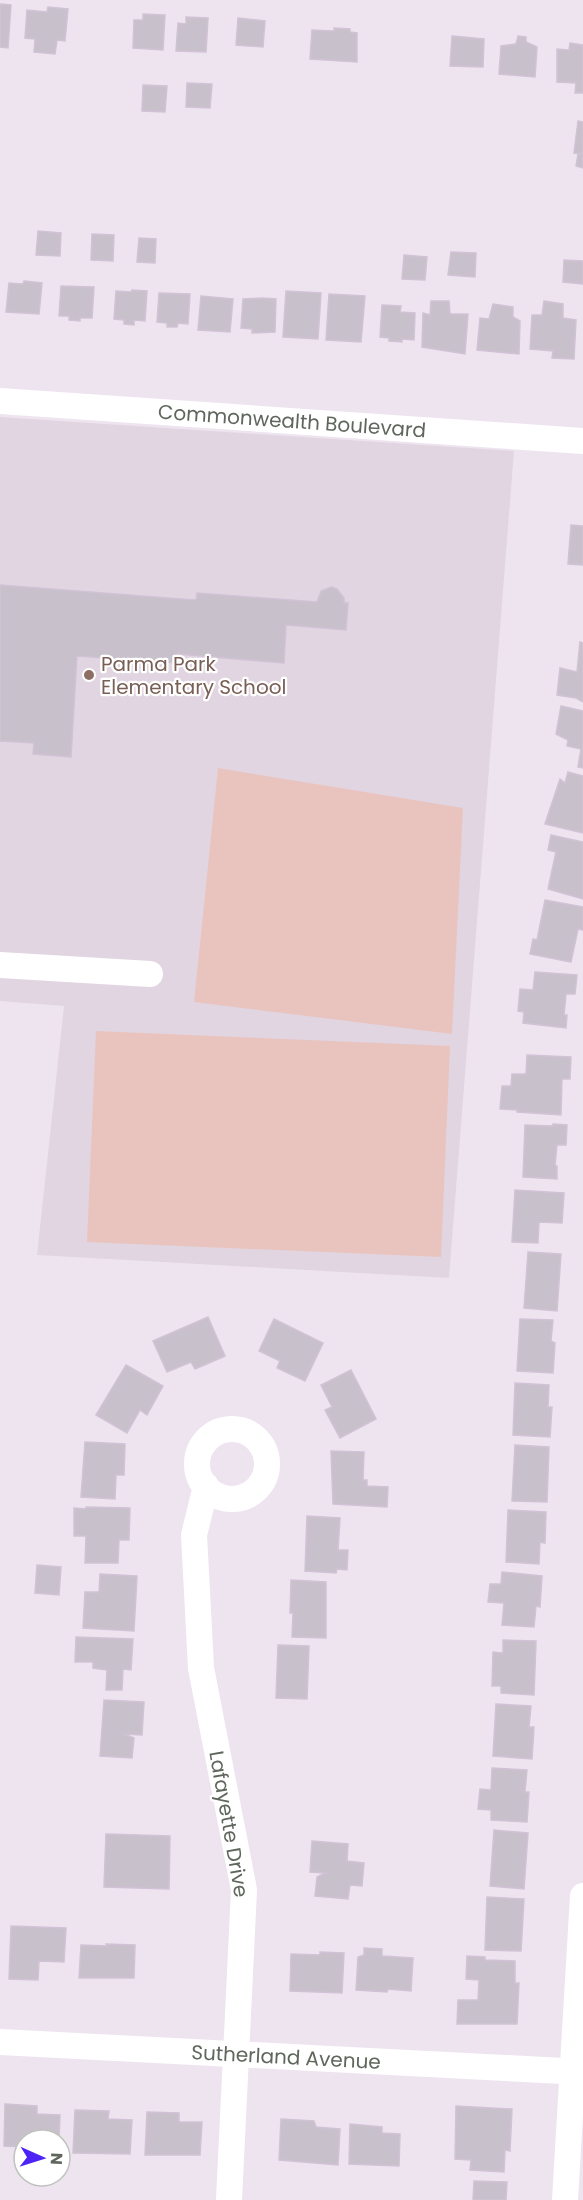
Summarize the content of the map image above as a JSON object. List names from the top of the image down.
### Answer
{
  "streets": {
    "street": ["Commonwealth Boulevard", "Lafayette Drive", "Sutherland Avenue"]
  },
  "crossings": [
    ["Lafayette Drive", "Sutherland Avenue"]
  ],
  "places": ["Parma Park Elementary School"],
  "north": "right"
}
